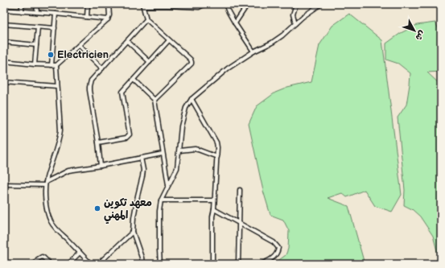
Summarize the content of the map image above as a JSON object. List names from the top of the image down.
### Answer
{
  "places": ["Electricien", "معهد تكوين المهني"],
  "north": "bottom right"
}
